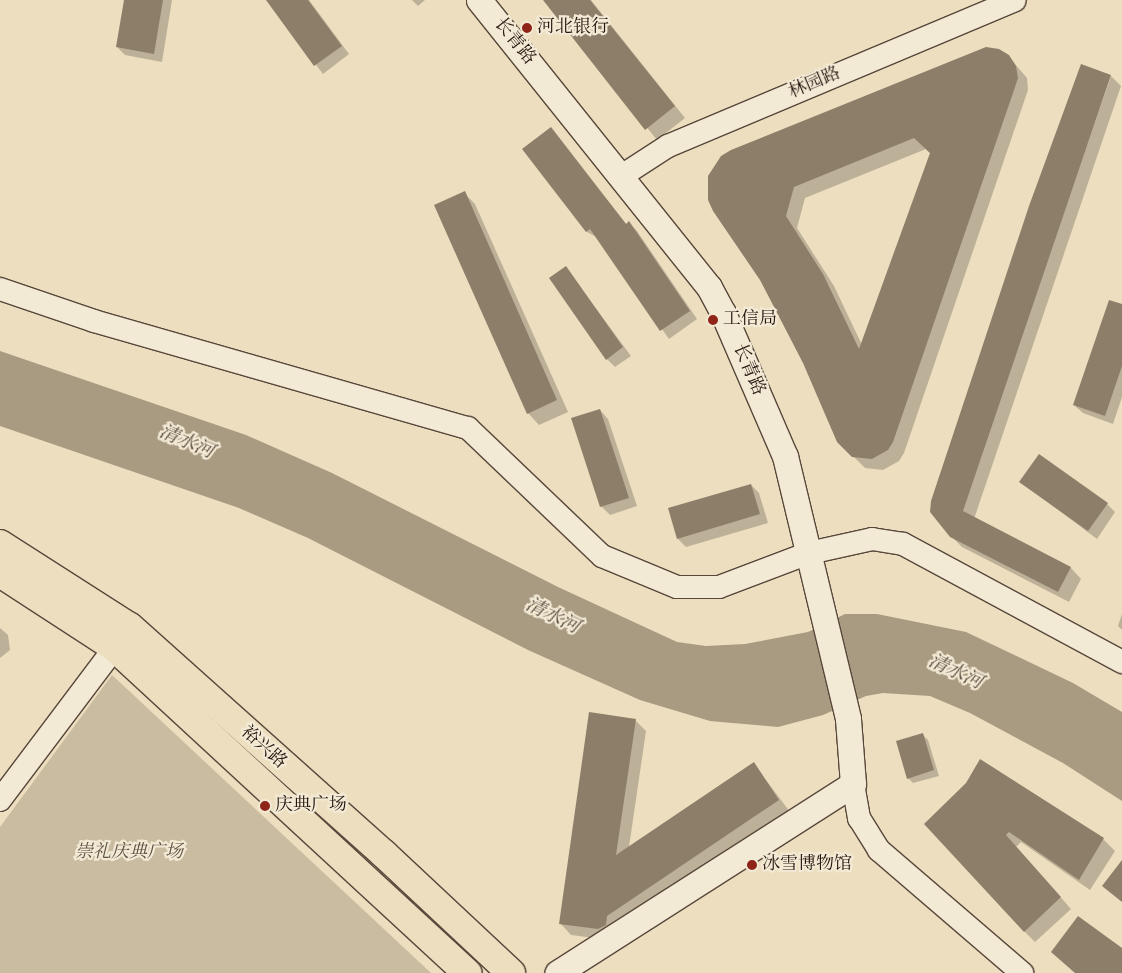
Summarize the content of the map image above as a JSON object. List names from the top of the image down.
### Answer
{
  "streets": {
    "main road": ["长青路", "裕兴路"],
    "street": ["林园路"]
  },
  "crossings": [
    ["长青路", "林园路"]
  ],
  "water": ["清水河"],
  "parks": ["崇礼庆典广场"],
  "places": [
    "河北银行",
    "工信局",
    "庆典广场",
    "冰雪博物馆"
  ]
}
